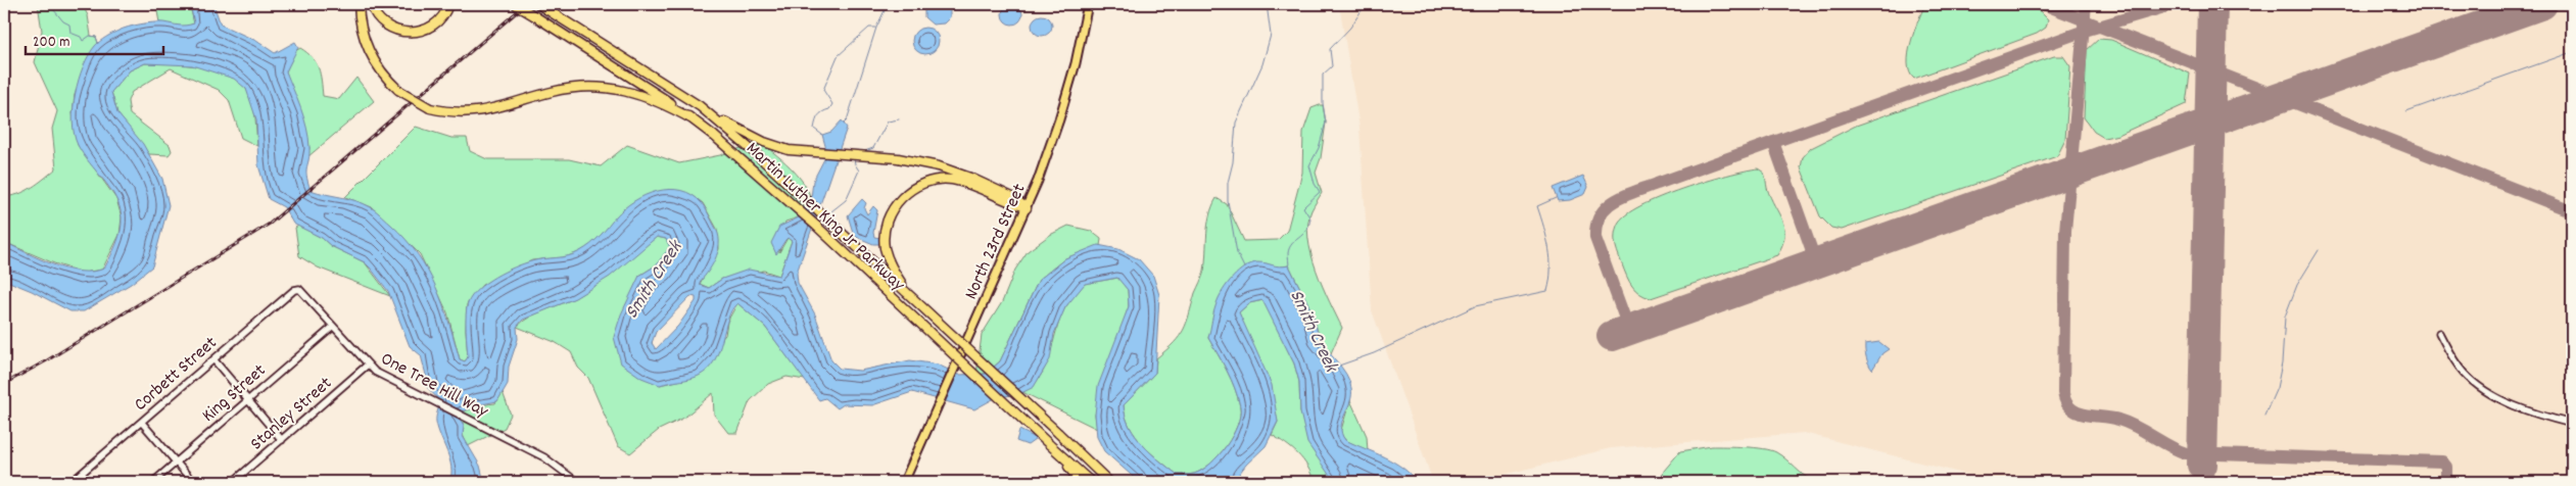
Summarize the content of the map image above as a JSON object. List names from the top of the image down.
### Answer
{
  "streets": {
    "highway": ["Martin Luther King Jr Parkway"],
    "main road": ["North 23rd Street"],
    "street": [
      "Corbett Street",
      "One Tree Hill Way",
      "King Street",
      "Stanley Street"
    ]
  },
  "crossings": [
    ["Corbett Street", "One Tree Hill Way"],
    ["One Tree Hill Way", "King Street"],
    ["One Tree Hill Way", "Stanley Street"]
  ],
  "water": ["Smith Creek"],
  "scale_bar": "200 m"
}
